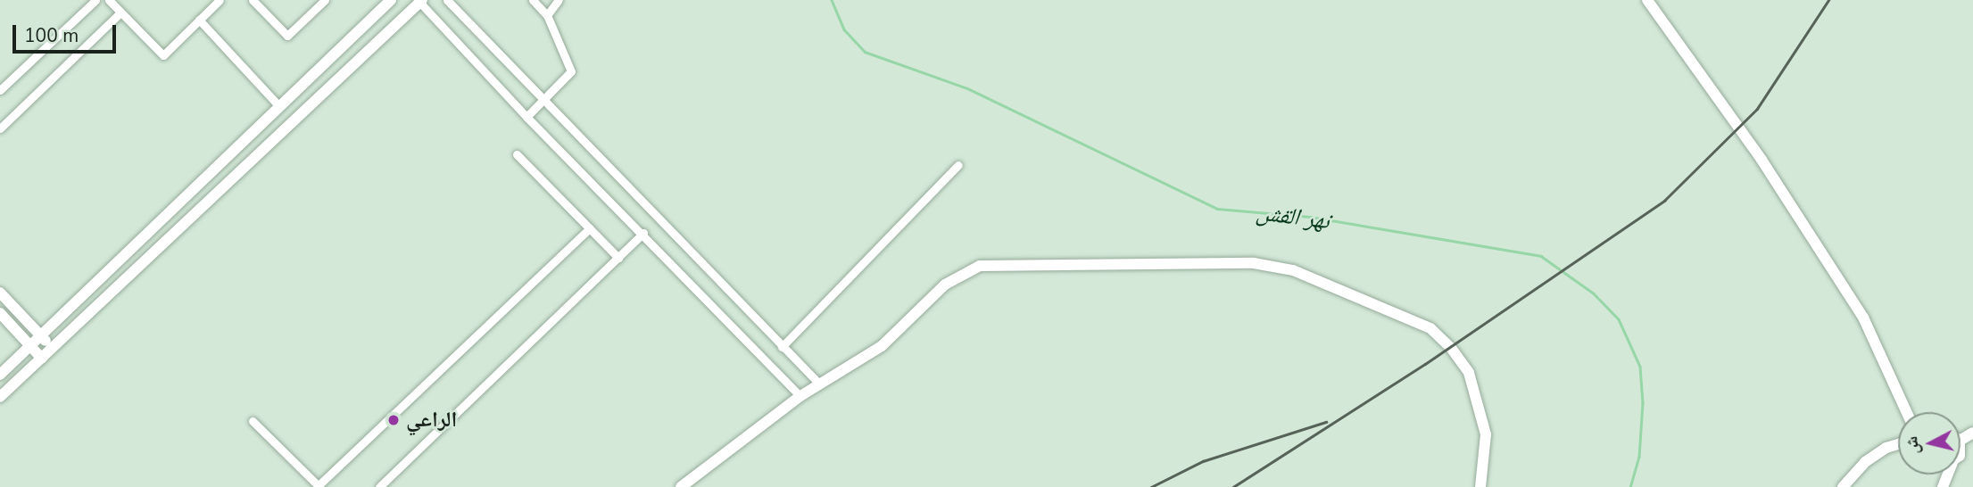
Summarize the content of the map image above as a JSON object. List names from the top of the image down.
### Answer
{
  "water": ["نهر القش"],
  "places": ["الراعي"],
  "scale_bar": "100 m",
  "north": "left"
}
